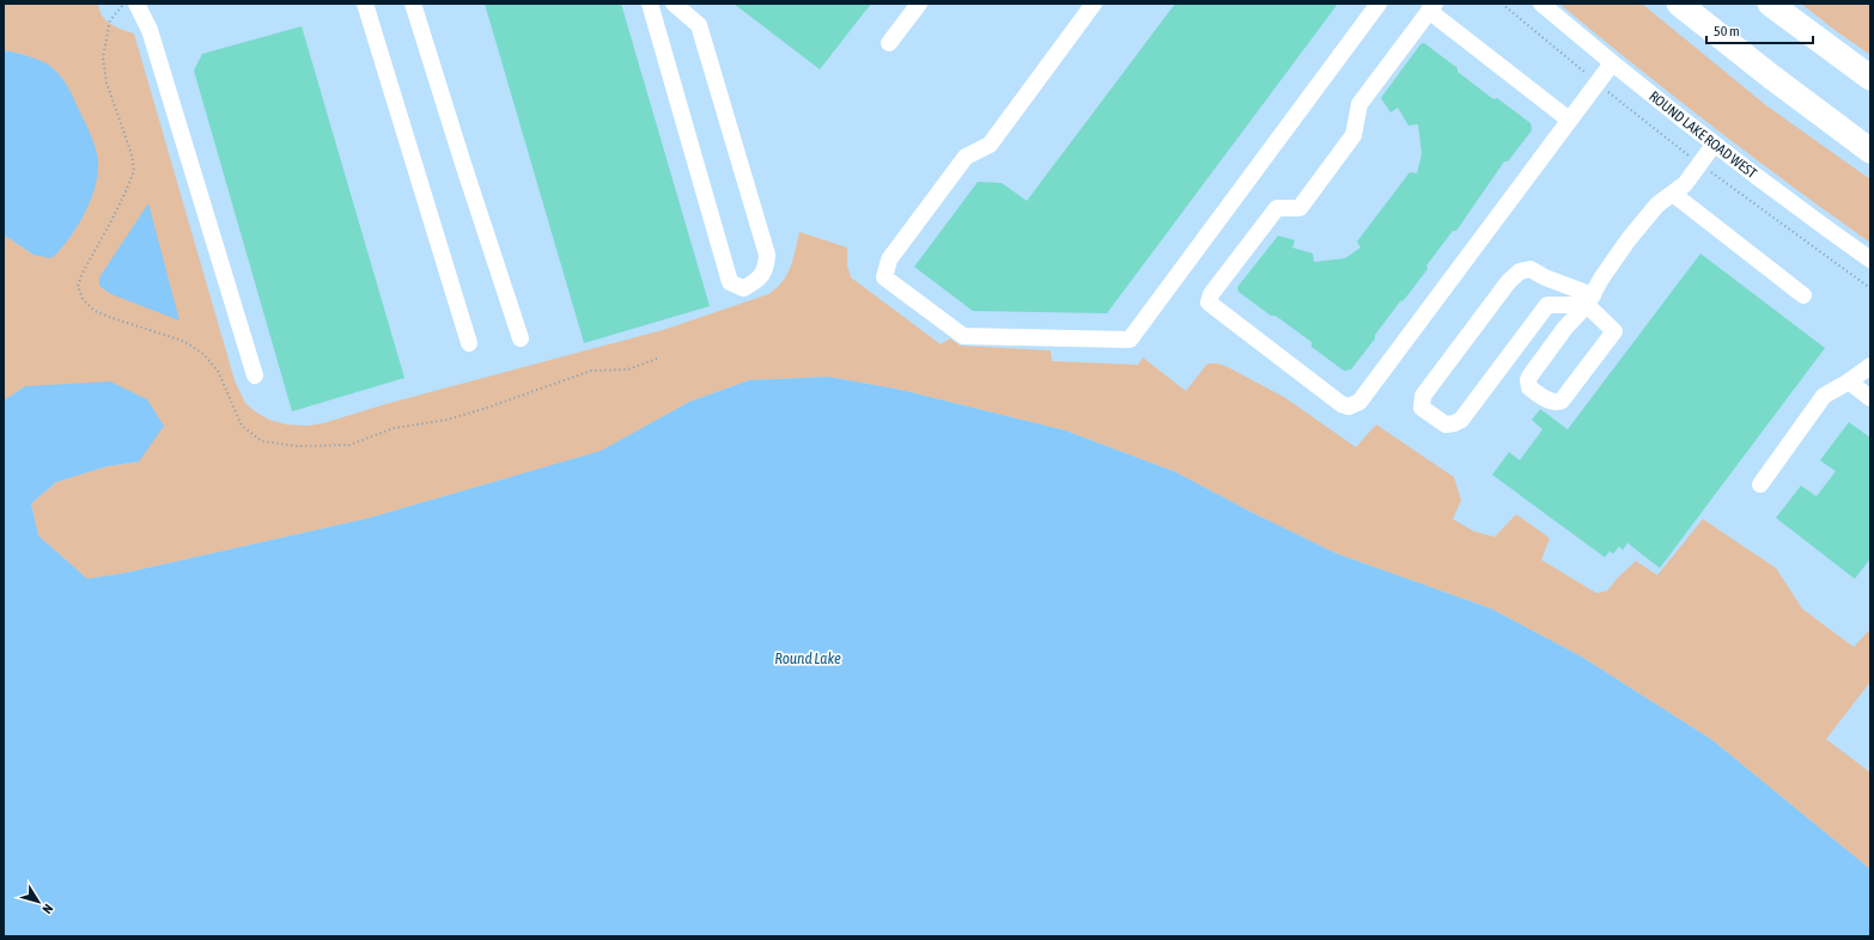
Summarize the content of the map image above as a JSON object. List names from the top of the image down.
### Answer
{
  "streets": {
    "street": ["ROUND LAKE ROAD WEST"]
  },
  "water": ["Round Lake"],
  "scale_bar": "50 m",
  "north": "bottom right"
}
